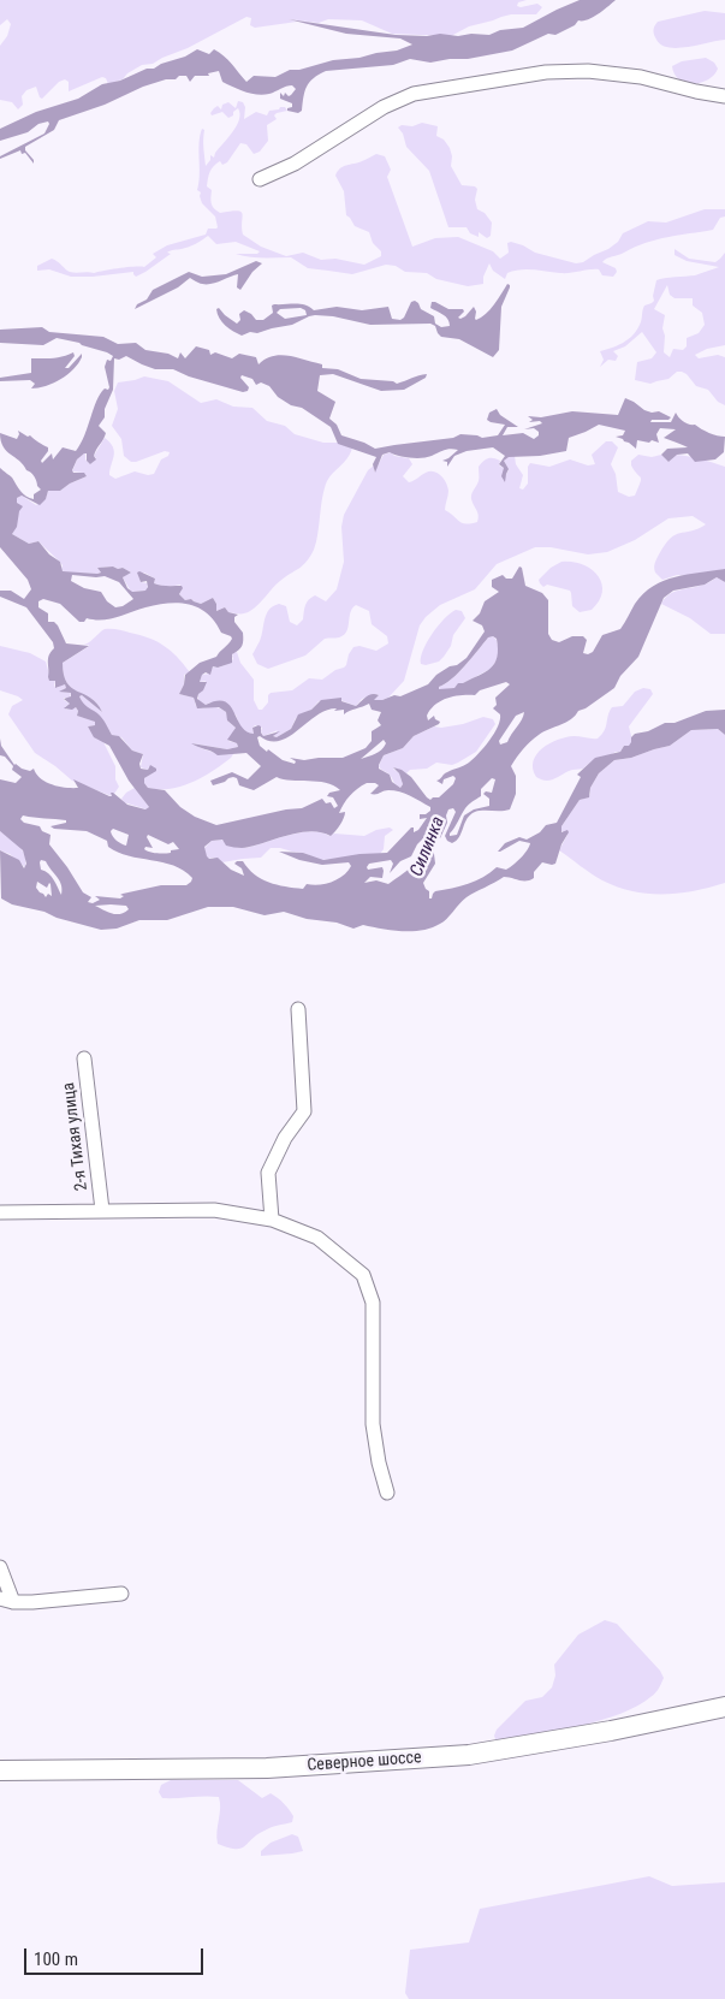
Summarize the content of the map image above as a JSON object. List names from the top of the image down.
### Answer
{
  "streets": {
    "main road": ["Северное шоссе"],
    "street": ["2-я Тихая улица"]
  },
  "water": ["Силинка"],
  "scale_bar": "100 m"
}
